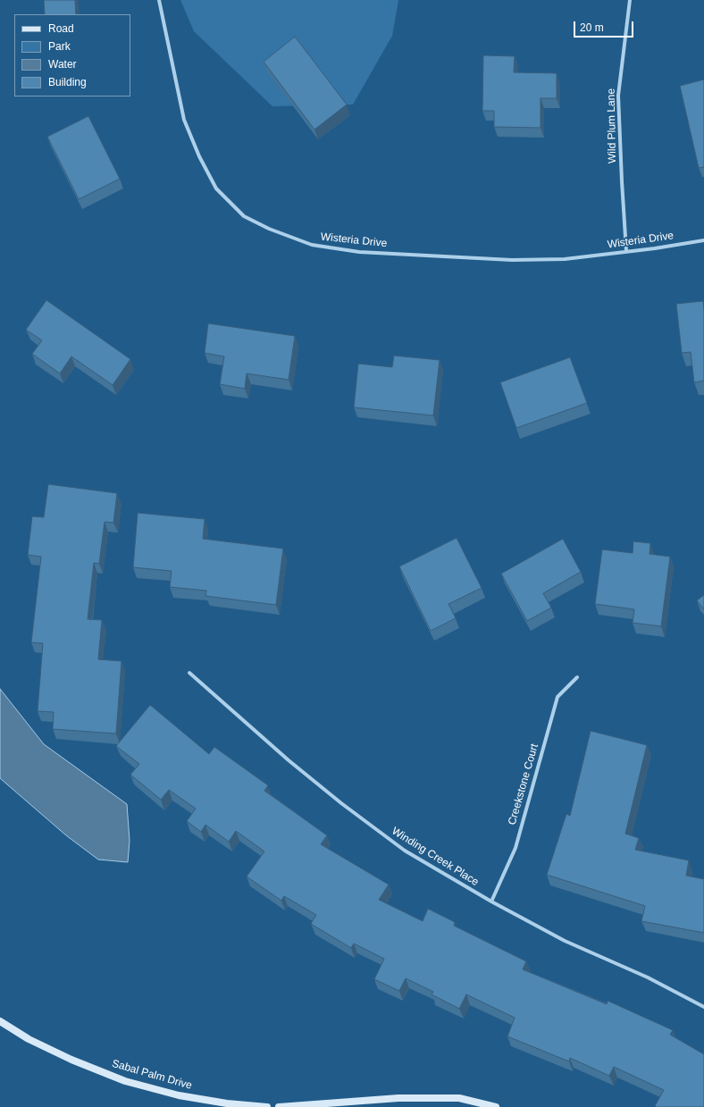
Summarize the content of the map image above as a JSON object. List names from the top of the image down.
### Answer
{
  "streets": {
    "street": [
      "Wild Plum Lane",
      "Wisteria Drive",
      "Creekstone Court",
      "Winding Creek Place",
      "Sabal Palm Drive"
    ]
  },
  "crossings": [
    ["Wild Plum Lane", "Wisteria Drive"],
    ["Creekstone Court", "Winding Creek Place"]
  ],
  "legend": [
    "Road",
    "Park",
    "Water",
    "Building"
  ],
  "scale_bar": "20 m"
}
